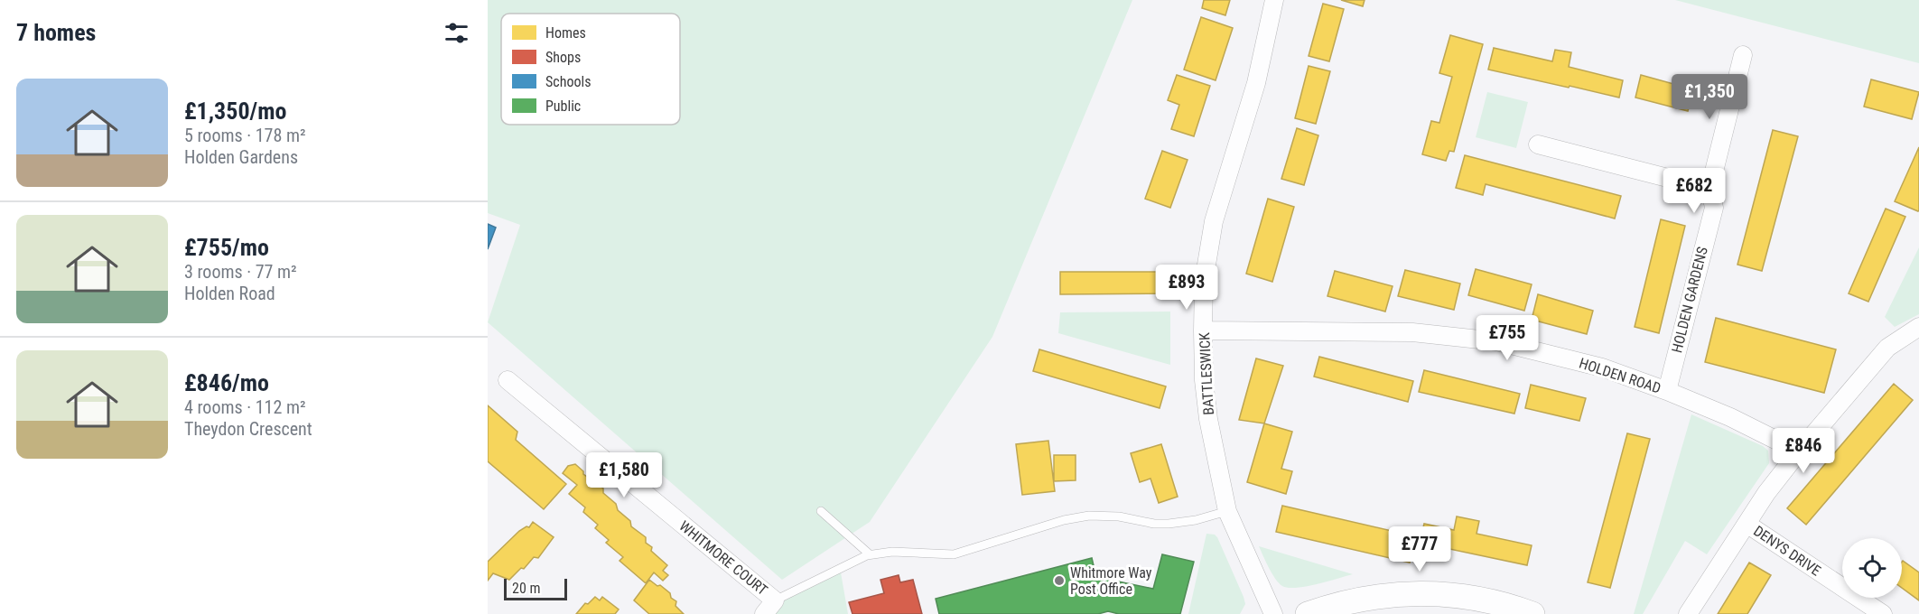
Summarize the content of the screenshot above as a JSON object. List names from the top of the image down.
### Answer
{
  "streets": {
    "street": [
      "HOLDEN GARDENS",
      "BATTLESWICK",
      "HOLDEN ROAD",
      "DENYS DRIVE",
      "WHITMORE COURT"
    ]
  },
  "crossings": [
    ["HOLDEN GARDENS", "HOLDEN ROAD"],
    ["BATTLESWICK", "HOLDEN ROAD"]
  ],
  "places": ["Whitmore Way Post Office"],
  "legend": [
    "Homes",
    "Shops",
    "Schools",
    "Public"
  ],
  "scale_bar": "20 m",
  "page": {
    "heading": "7 homes",
    "list": [
      {
        "name": "£1,350/mo",
        "note": "5 rooms · 178 m² · Holden Gardens"
      },
      {
        "name": "£755/mo",
        "note": "3 rooms · 77 m² · Holden Road"
      },
      {
        "name": "£846/mo",
        "note": "4 rooms · 112 m² · Theydon Crescent"
      }
    ],
    "price": [
      "£1,350",
      "£682",
      "£893",
      "£755",
      "£846",
      "£1,580",
      "£777"
    ],
    "scale": "20 m"
  }
}
